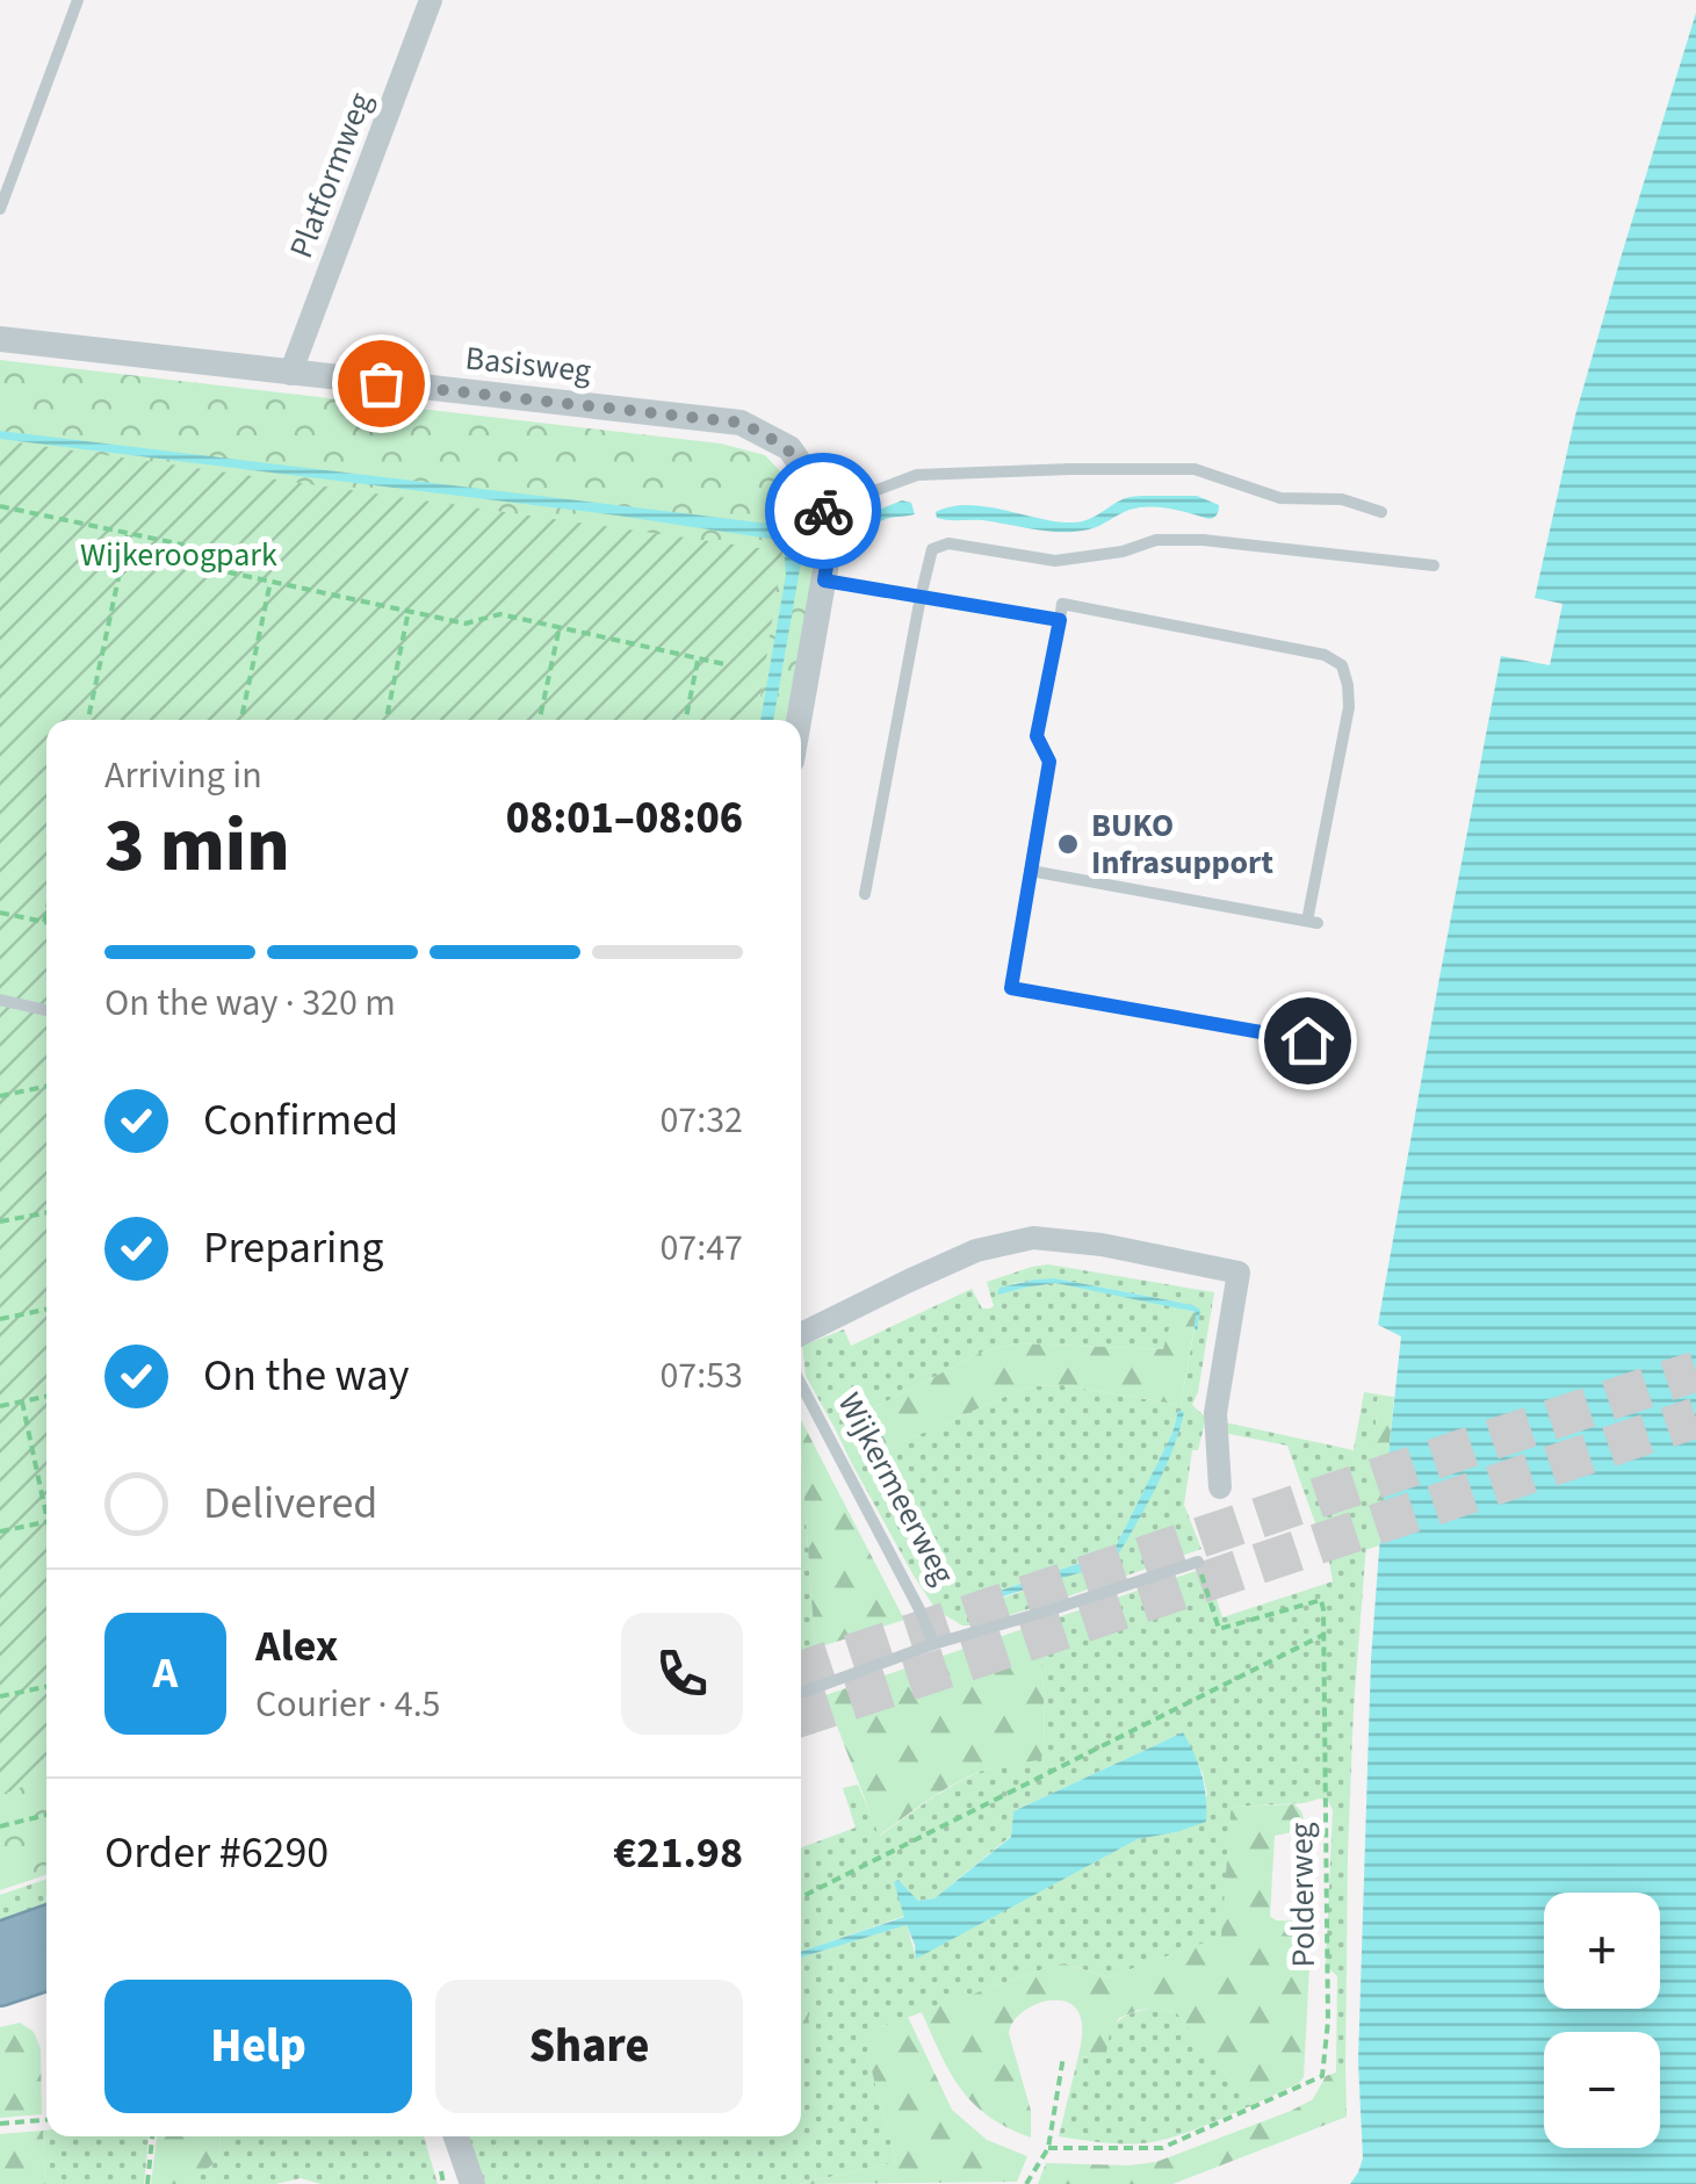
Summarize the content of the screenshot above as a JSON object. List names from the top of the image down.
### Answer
{
  "streets": {
    "street": ["Platformweg", "Basisweg"],
    "lane": ["Wijkermeerweg"],
    "path": ["Polderweg"]
  },
  "crossings": [
    ["Platformweg", "Basisweg"]
  ],
  "parks": ["Wijkeroogpark"],
  "places": ["BUKO Infrasupport"],
  "page": {
    "heading": ["3 min", "Arriving in", "08:01–08:06"],
    "panel": [
      "Alex",
      "Courier · 4.5",
      "Order #6290",
      "€21.98"
    ],
    "bar": "On the way · 320 m",
    "list": [
      ["Confirmed", "07:32"],
      ["Preparing", "07:47"],
      ["On the way", "07:53"],
      "Delivered"
    ],
    "round": "A",
    "map_buttons": ["+", "−"],
    "buttons": ["Help", "Share"]
  }
}
